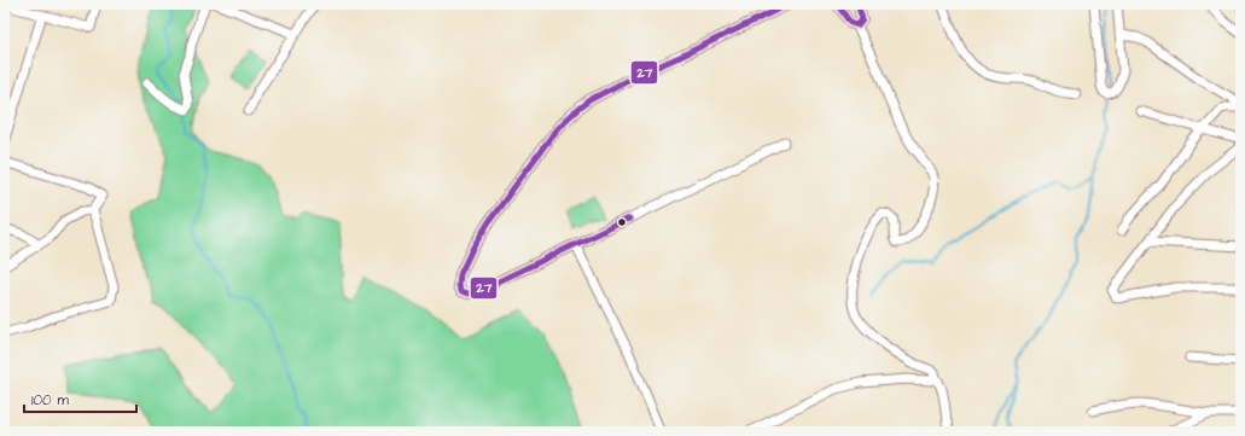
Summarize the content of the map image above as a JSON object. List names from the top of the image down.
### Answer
{
  "lines": ["transit line 27"],
  "scale_bar": "100 m"
}
